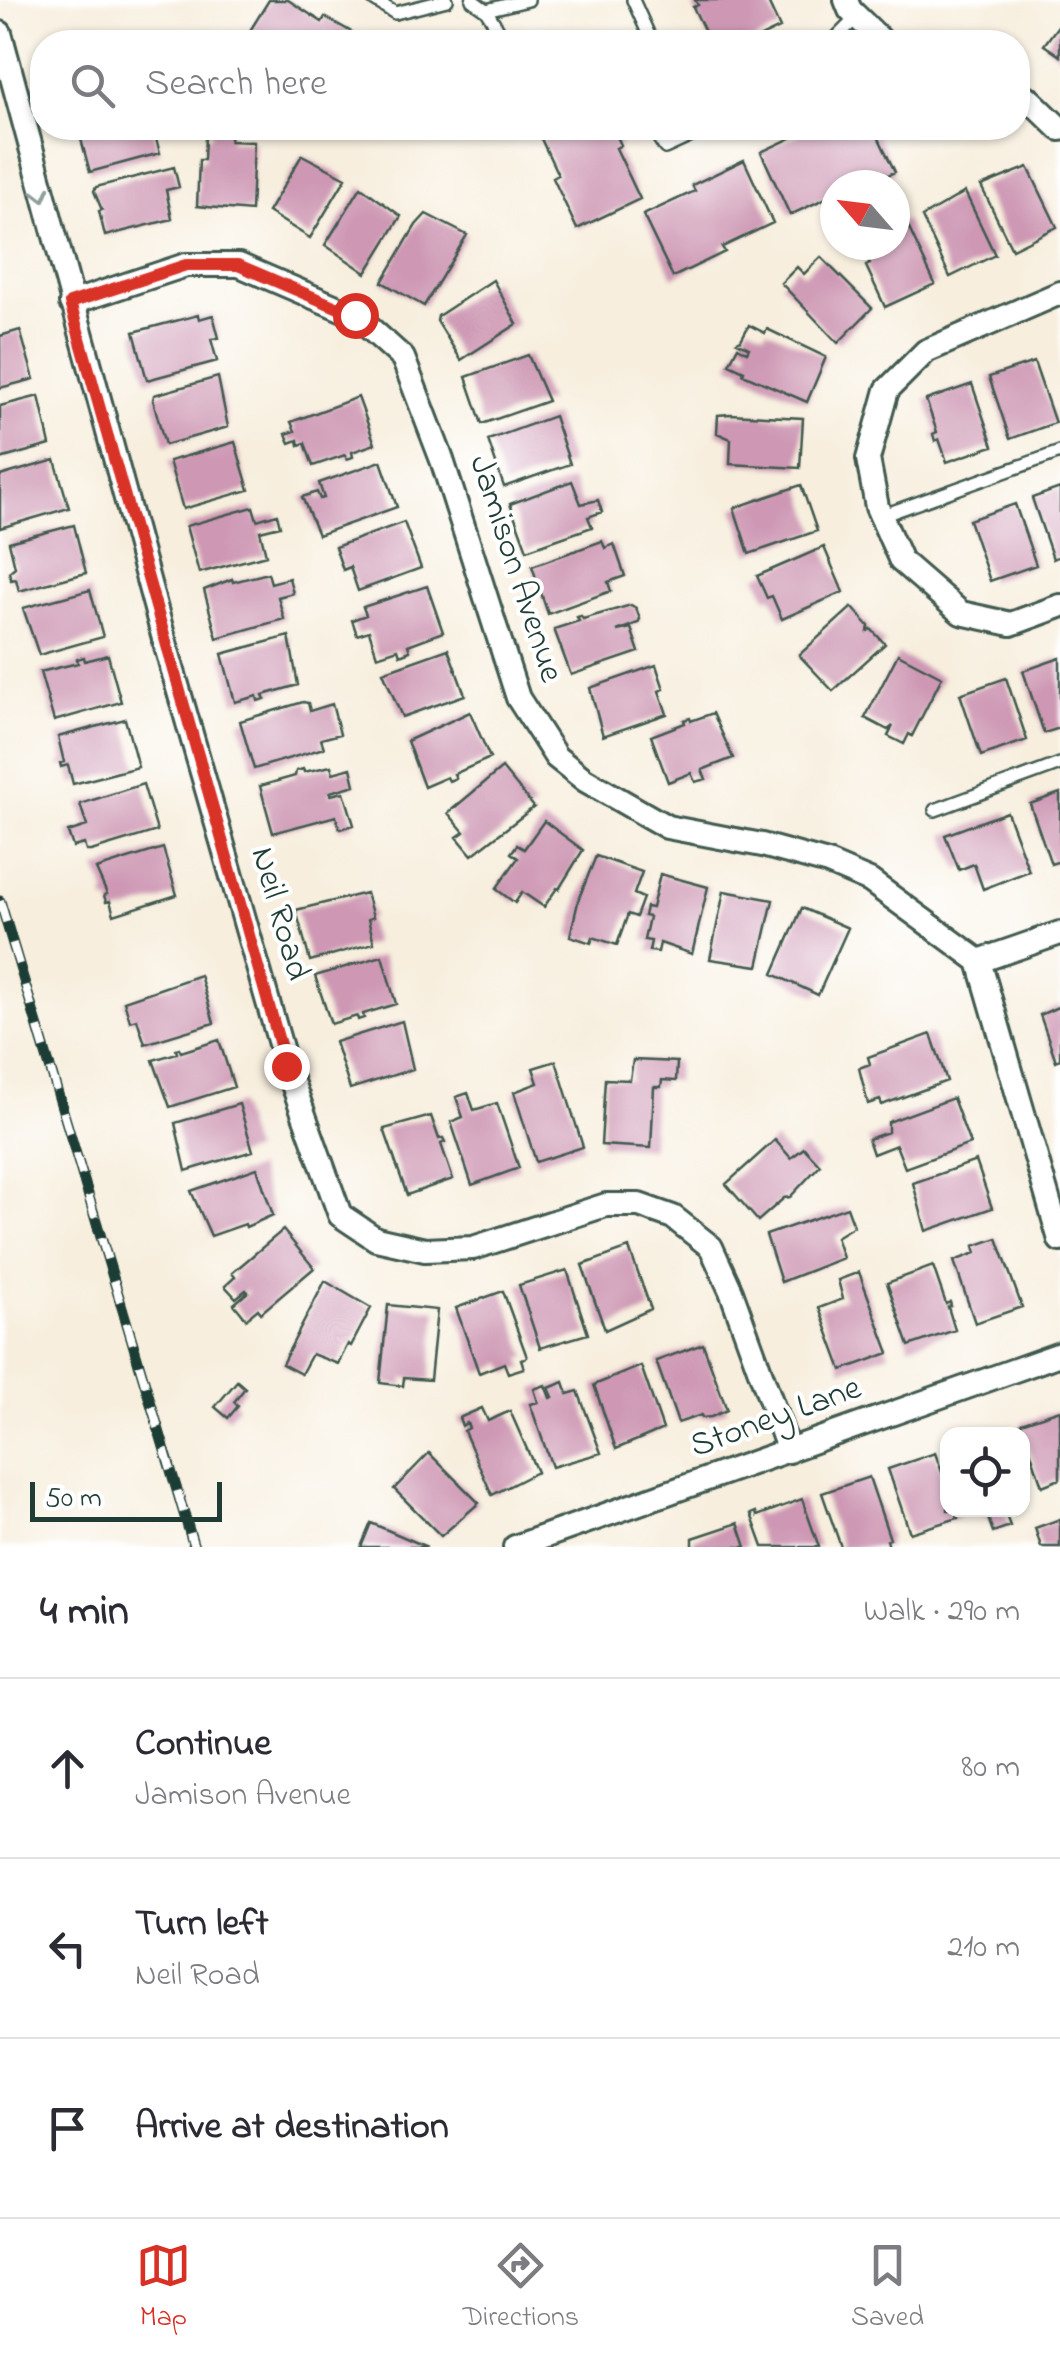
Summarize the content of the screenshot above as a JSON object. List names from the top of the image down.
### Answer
{
  "streets": {
    "street": ["Jamison Avenue", "Neil Road", "Stoney Lane"]
  },
  "crossings": [
    ["Jamison Avenue", "Neil Road"],
    ["Neil Road", "Stoney Lane"]
  ],
  "scale_bar": "50 m",
  "north": "top left",
  "page": {
    "search": "Search here",
    "scale": "50 m",
    "heading": ["4 min", "Walk · 290 m"],
    "list": [
      ["Continue", "Jamison Avenue", "80 m"],
      ["Turn left", "Neil Road", "210 m"],
      "Arrive at destination"
    ],
    "nav": ["Map", "Directions", "Saved"]
  }
}
